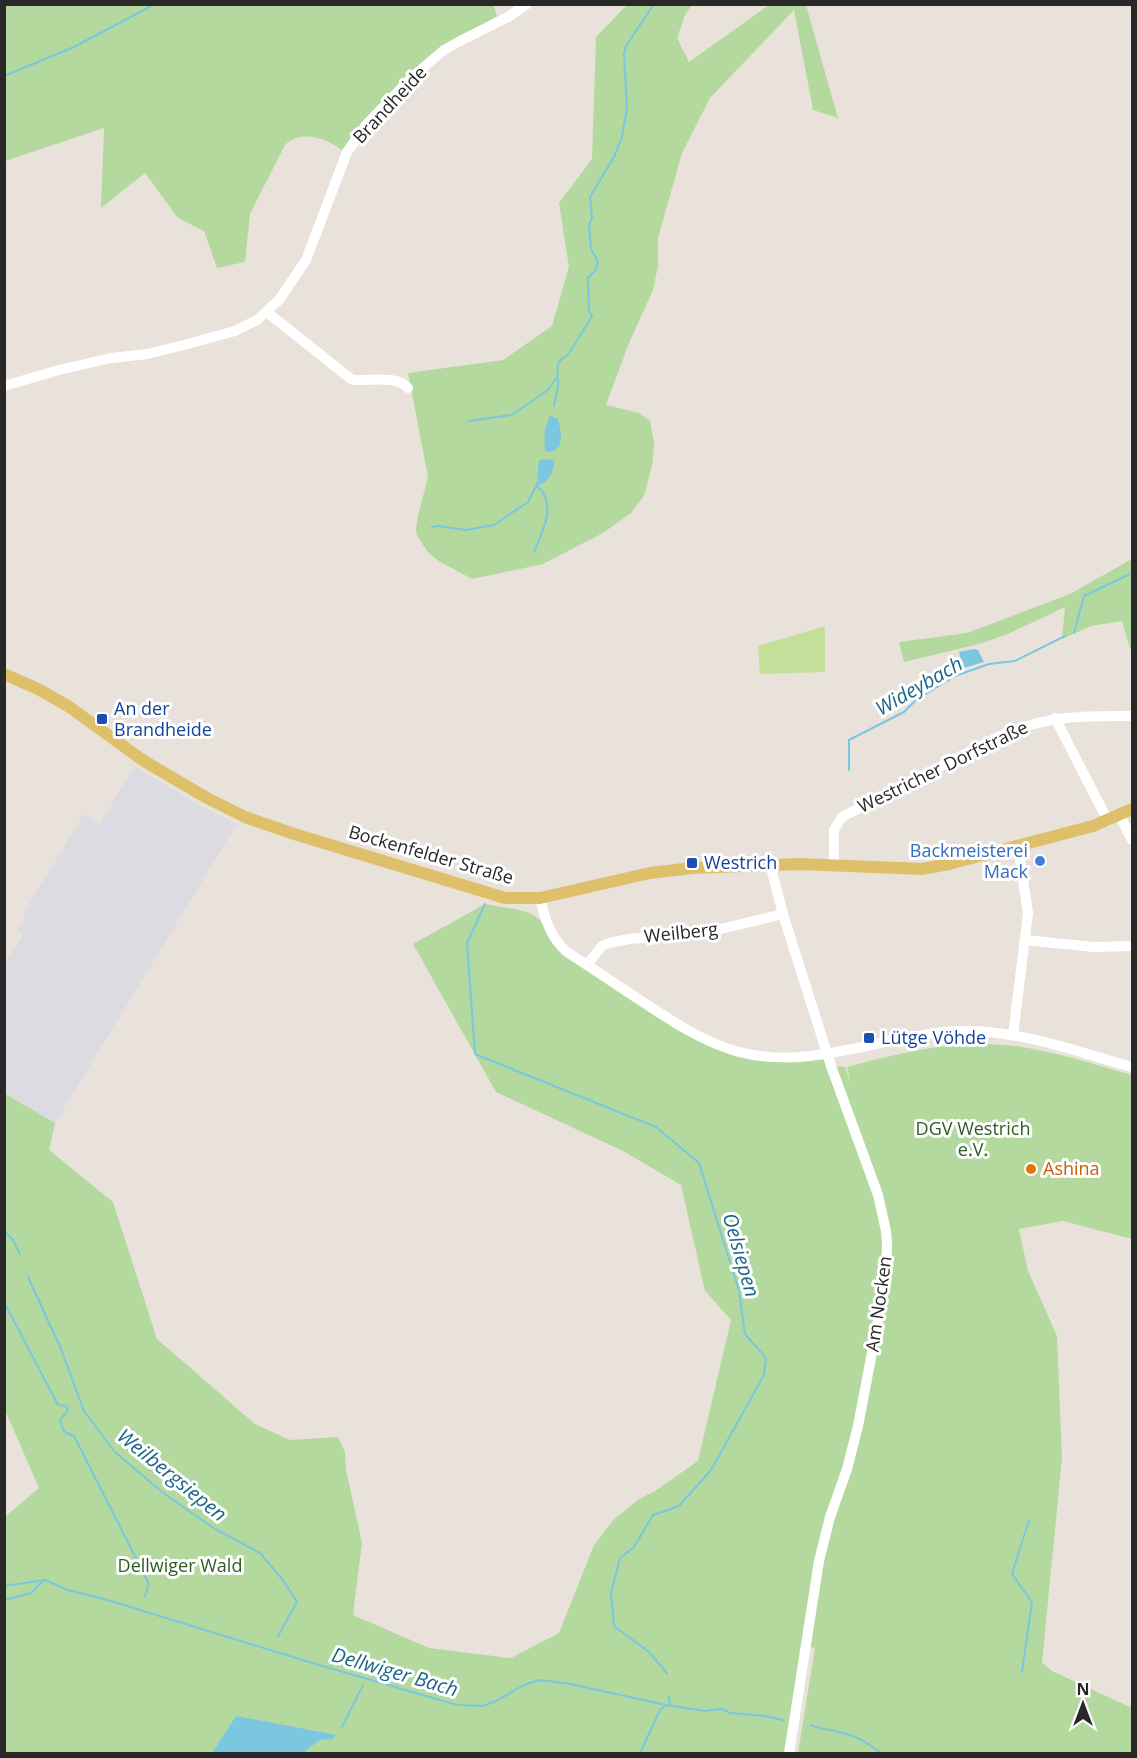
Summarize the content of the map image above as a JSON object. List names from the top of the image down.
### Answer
{
  "streets": {
    "main road": ["Bockenfelder Straße"],
    "street": [
      "Brandheide",
      "Westricher Dorfstraße",
      "Weilberg",
      "Am Nocken"
    ]
  },
  "crossings": [
    ["Westricher Dorfstraße", "Bockenfelder Straße"],
    ["Bockenfelder Straße", "Am Nocken"],
    ["Weilberg", "Am Nocken"]
  ],
  "water": [
    "Wideybach",
    "Oelsiepen",
    "Weilbergsiepen",
    "Dellwiger Bach"
  ],
  "parks": ["DGV Westrich e.V.", "Dellwiger Wald"],
  "places": {
    "transit": ["An der Brandheide", "Westrich", "Lütge Vöhde"],
    "other": ["Backmeisterei Mack", "Ashina"]
  },
  "north": "top"
}
